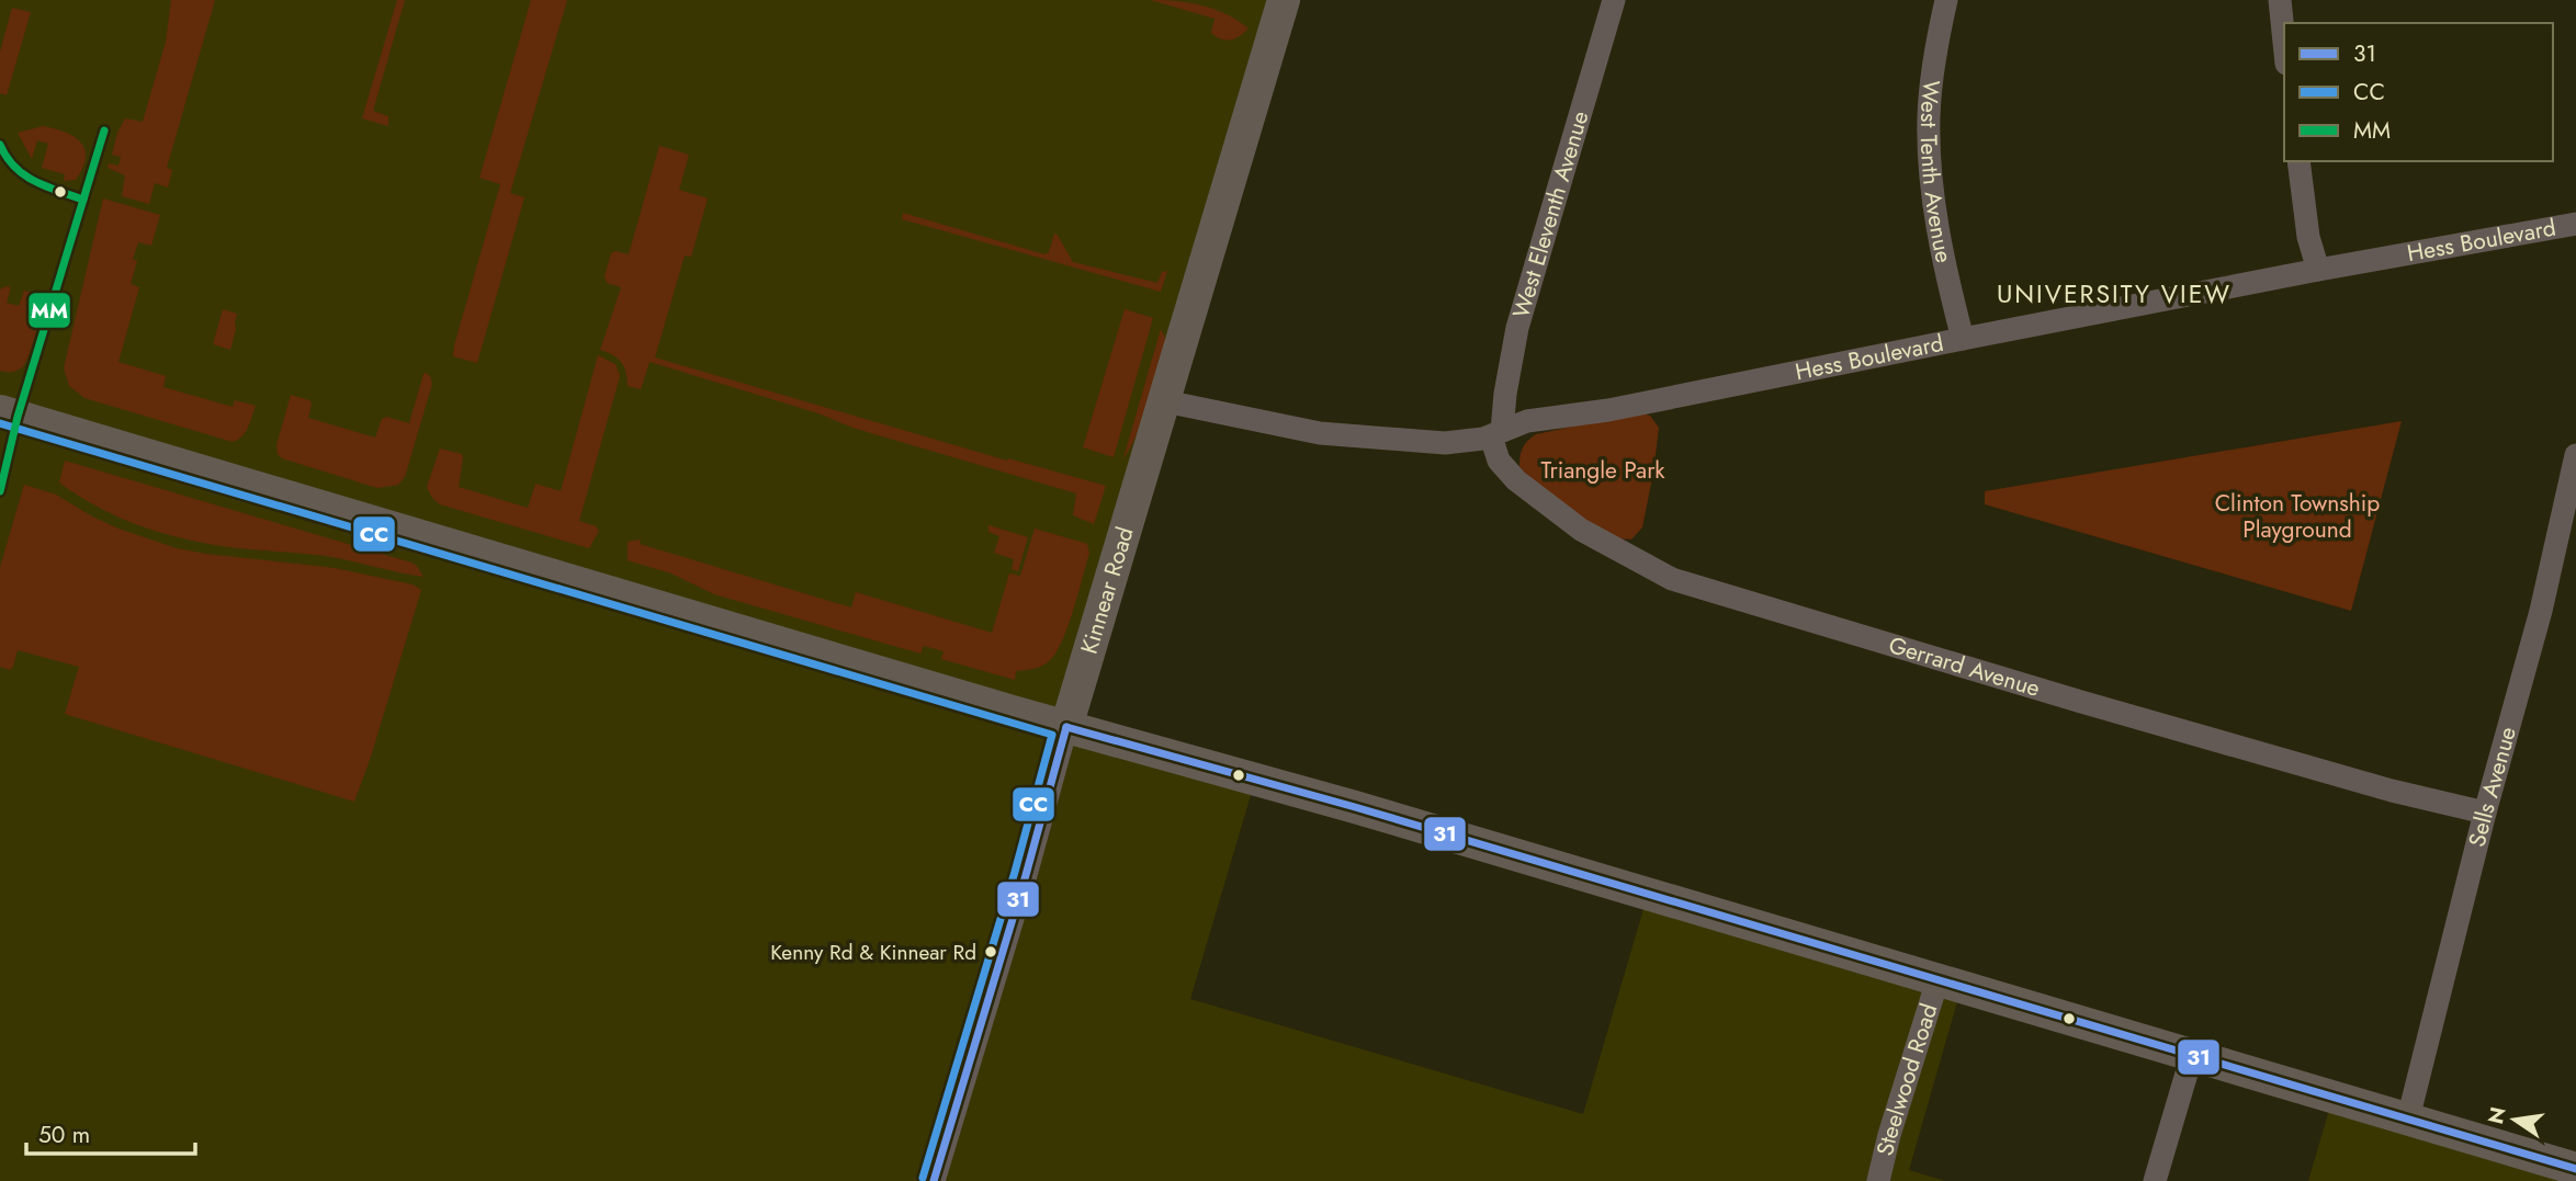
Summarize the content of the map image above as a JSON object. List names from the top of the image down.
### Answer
{
  "streets": {
    "street": [
      "West Tenth Avenue",
      "West Eleventh Avenue",
      "Hess Boulevard",
      "Kinnear Road",
      "Gerrard Avenue",
      "Sells Avenue",
      "Steelwood Road"
    ]
  },
  "crossings": [
    ["West Tenth Avenue", "Hess Boulevard"],
    ["West Eleventh Avenue", "Hess Boulevard"],
    ["West Eleventh Avenue", "Gerrard Avenue"],
    ["Hess Boulevard", "Kinnear Road"],
    ["Hess Boulevard", "Gerrard Avenue"],
    ["Gerrard Avenue", "Sells Avenue"]
  ],
  "districts": ["UNIVERSITY VIEW"],
  "parks": ["Triangle Park", "Clinton Township Playground"],
  "places": ["Kenny Rd & Kinnear Rd"],
  "lines": ["transit line MM", "transit line CC", "transit line 31"],
  "legend": ["31", "CC", "MM"],
  "scale_bar": "50 m",
  "north": "left"
}
